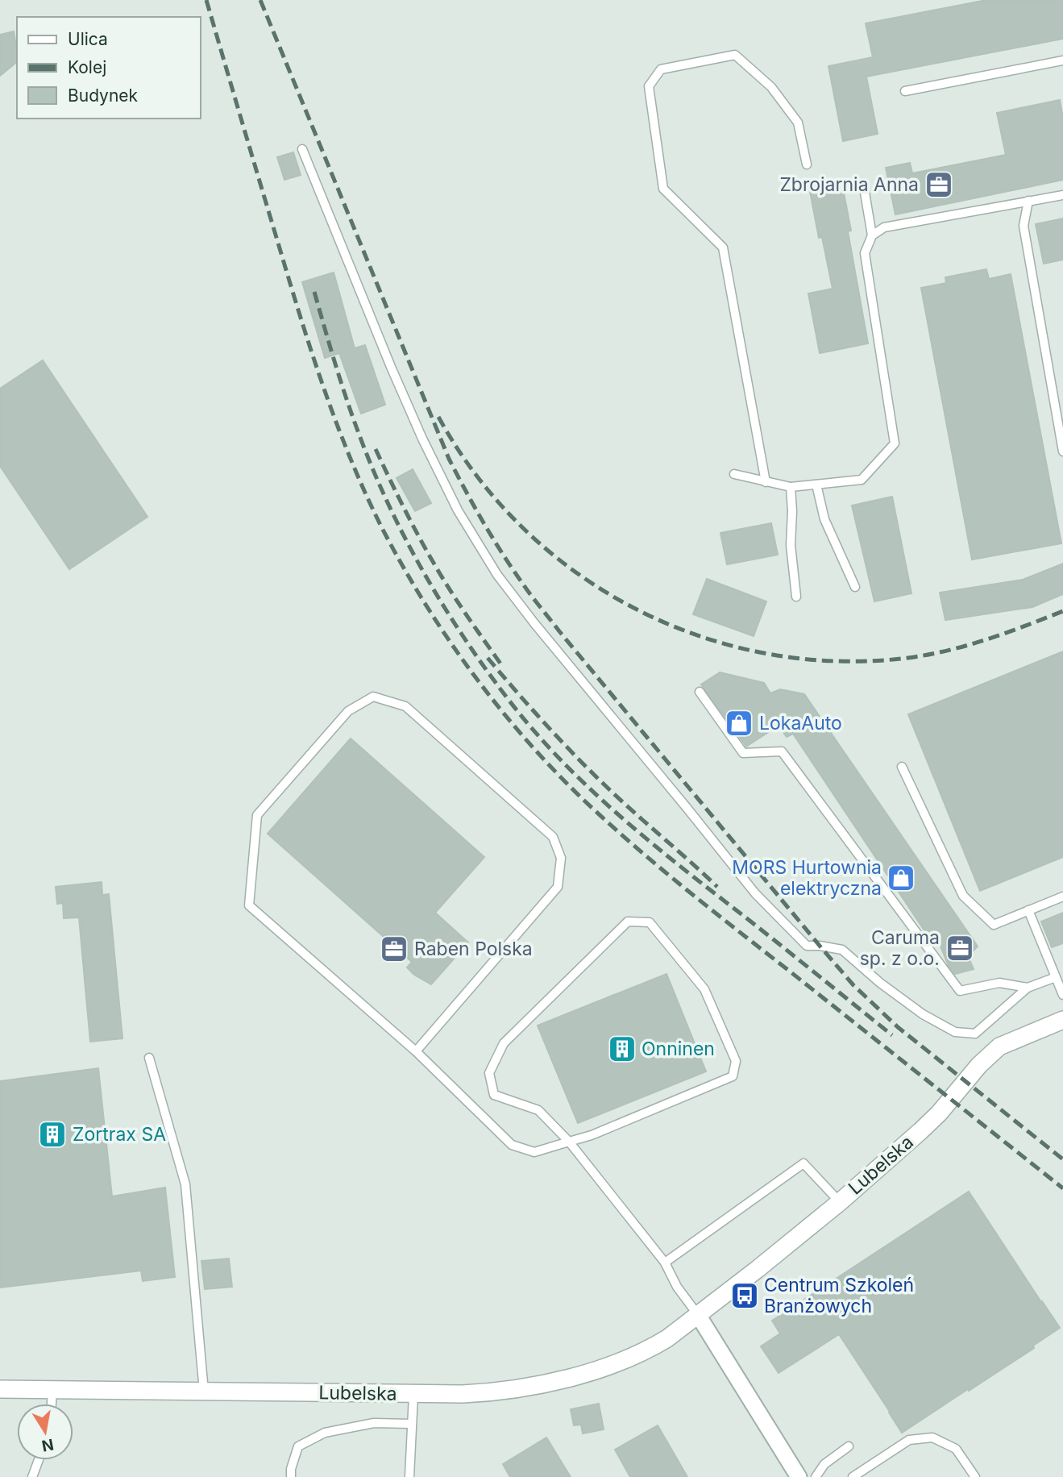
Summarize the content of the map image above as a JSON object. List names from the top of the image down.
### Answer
{
  "streets": {
    "street": ["Lubelska"]
  },
  "places": {
    "office": ["Zbrojarnia Anna", "Caruma sp. z o.o.", "Raben Polska"],
    "shop": ["LokaAuto", "MORS Hurtownia elektryczna"],
    "building": ["Onninen", "Zortrax SA"],
    "bus stop": ["Centrum Szkoleń Branżowych"]
  },
  "legend": ["Ulica", "Kolej", "Budynek"],
  "north": "bottom"
}
